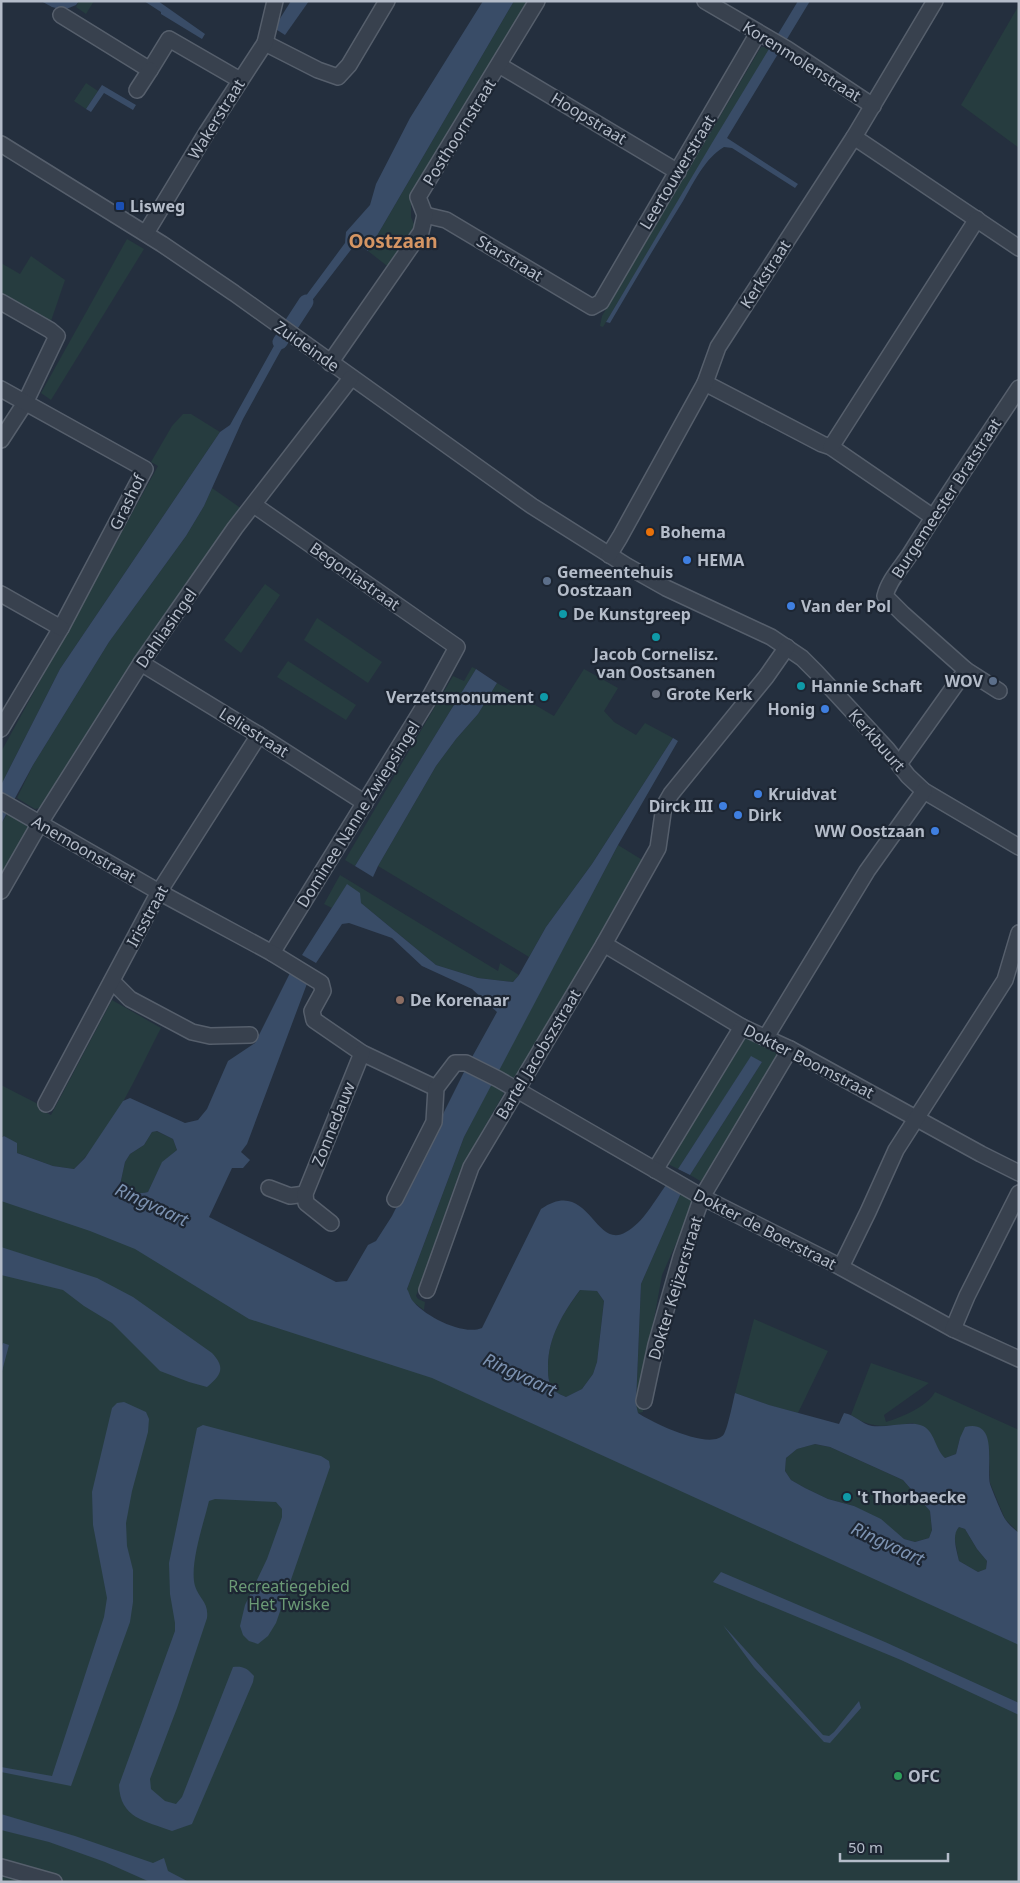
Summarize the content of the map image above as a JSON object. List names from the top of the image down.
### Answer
{
  "streets": {
    "street": [
      "Korenmolenstraat",
      "Hoopstraat",
      "Wakerstraat",
      "Posthoornstraat",
      "Leertouwerstraat",
      "Starstraat",
      "Kerkstraat",
      "Zuideinde",
      "Burgemeester Bratstraat",
      "Grashof",
      "Begoniastraat",
      "Dahliasingel",
      "Leliestraat",
      "Kerkbuurt",
      "Dominee Nanne Zwiepsingel",
      "Anemoonstraat",
      "Irisstraat",
      "Bartel Jacobszstraat",
      "Dokter Boomstraat",
      "Zonnedauw",
      "Dokter de Boerstraat",
      "Dokter Keijzerstraat"
    ]
  },
  "crossings": [
    ["Korenmolenstraat", "Leertouwerstraat"],
    ["Korenmolenstraat", "Kerkstraat"],
    ["Hoopstraat", "Posthoornstraat"],
    ["Hoopstraat", "Leertouwerstraat"],
    ["Wakerstraat", "Zuideinde"],
    ["Posthoornstraat", "Starstraat"],
    ["Posthoornstraat", "Zuideinde"],
    ["Leertouwerstraat", "Starstraat"],
    ["Kerkstraat", "Zuideinde"],
    ["Kerkstraat", "Kerkbuurt"],
    ["Zuideinde", "Dahliasingel"],
    ["Zuideinde", "Kerkbuurt"],
    ["Begoniastraat", "Dahliasingel"],
    ["Begoniastraat", "Dominee Nanne Zwiepsingel"],
    ["Dahliasingel", "Leliestraat"],
    ["Dahliasingel", "Anemoonstraat"],
    ["Leliestraat", "Dominee Nanne Zwiepsingel"],
    ["Leliestraat", "Irisstraat"],
    ["Kerkbuurt", "Bartel Jacobszstraat"],
    ["Dominee Nanne Zwiepsingel", "Anemoonstraat"],
    ["Anemoonstraat", "Irisstraat"],
    ["Anemoonstraat", "Zonnedauw"],
    ["Bartel Jacobszstraat", "Dokter Boomstraat"],
    ["Bartel Jacobszstraat", "Dokter de Boerstraat"],
    ["Dokter Boomstraat", "Dokter Keijzerstraat"],
    ["Dokter de Boerstraat", "Dokter Keijzerstraat"]
  ],
  "districts": ["Oostzaan"],
  "water": ["Ringvaart"],
  "parks": ["Recreatiegebied Het Twiske"],
  "places": {
    "transit": ["Lisweg"],
    "other": [
      "Bohema",
      "HEMA",
      "Gemeentehuis Oostzaan",
      "Van der Pol",
      "De Kunstgreep",
      "Jacob Cornelisz. van Oostsanen",
      "WOV",
      "Hannie Schaft",
      "Grote Kerk",
      "Verzetsmonument",
      "Honig",
      "Kruidvat",
      "Dirck III",
      "Dirk",
      "WW Oostzaan",
      "De Korenaar",
      "'t Thorbaecke",
      "OFC"
    ]
  },
  "scale_bar": "50 m"
}
